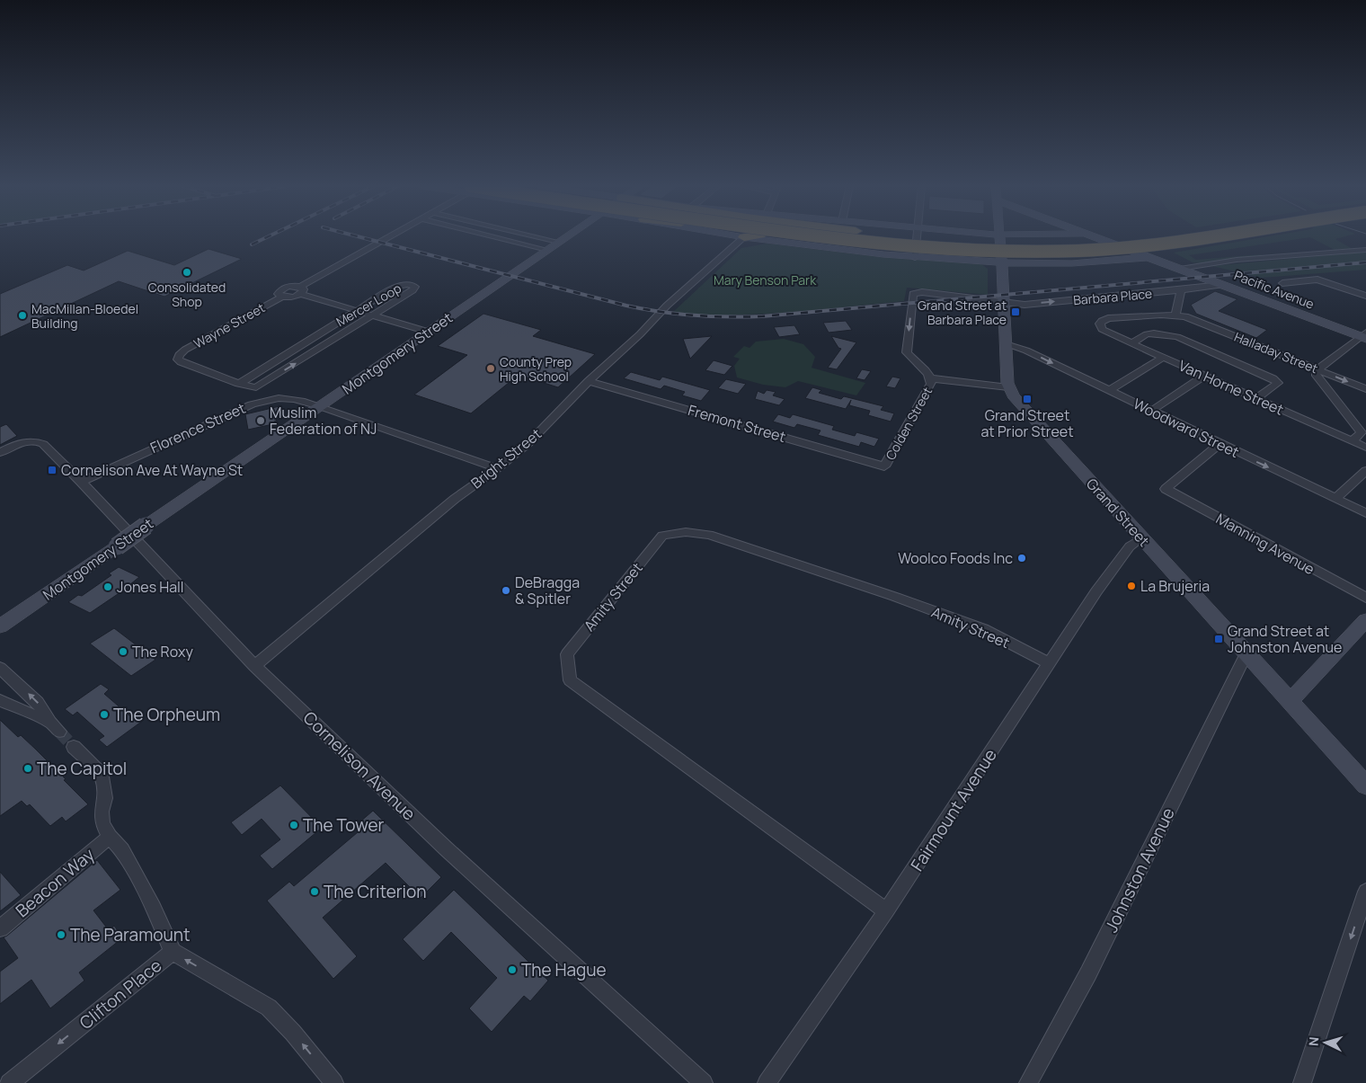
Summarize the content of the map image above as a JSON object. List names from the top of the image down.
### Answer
{
  "streets": {
    "main road": ["Pacific Avenue", "Montgomery Street", "Grand Street"],
    "street": [
      "Barbara Place",
      "Mercer Loop",
      "Wayne Street",
      "Halladay Street",
      "Van Horne Street",
      "Fremont Street",
      "Colden Street",
      "Florence Street",
      "Woodward Street",
      "Bright Street",
      "Manning Avenue",
      "Amity Street",
      "Cornelison Avenue",
      "Fairmount Avenue",
      "Johnston Avenue",
      "Beacon Way",
      "Clifton Place"
    ]
  },
  "crossings": [
    ["Pacific Avenue", "Barbara Place"],
    ["Barbara Place", "Halladay Street"],
    ["Barbara Place", "Van Horne Street"],
    ["Barbara Place", "Colden Street"],
    ["Mercer Loop", "Wayne Street"],
    ["Montgomery Street", "Florence Street"],
    ["Fremont Street", "Colden Street"],
    ["Fremont Street", "Bright Street"],
    ["Florence Street", "Bright Street"],
    ["Florence Street", "Cornelison Avenue"],
    ["Woodward Street", "Manning Avenue"],
    ["Bright Street", "Cornelison Avenue"],
    ["Grand Street", "Fairmount Avenue"],
    ["Grand Street", "Johnston Avenue"],
    ["Amity Street", "Fairmount Avenue"]
  ],
  "one_way": ["Woodward Street"],
  "parks": ["Mary Benson Park"],
  "places": {
    "other": [
      "Consolidated Shop",
      "MacMillan-Bloedel Building",
      "County Prep High School",
      "Muslim Federation of NJ",
      "Woolco Foods Inc",
      "La Brujeria",
      "Jones Hall",
      "DeBragga & Spitler",
      "The Roxy",
      "The Orpheum",
      "The Capitol",
      "The Tower",
      "The Criterion",
      "The Paramount",
      "The Hague"
    ],
    "transit": [
      "Grand Street at Barbara Place",
      "Grand Street at Prior Street",
      "Cornelison Ave At Wayne St",
      "Grand Street at Johnston Avenue"
    ]
  },
  "north": "left"
}
